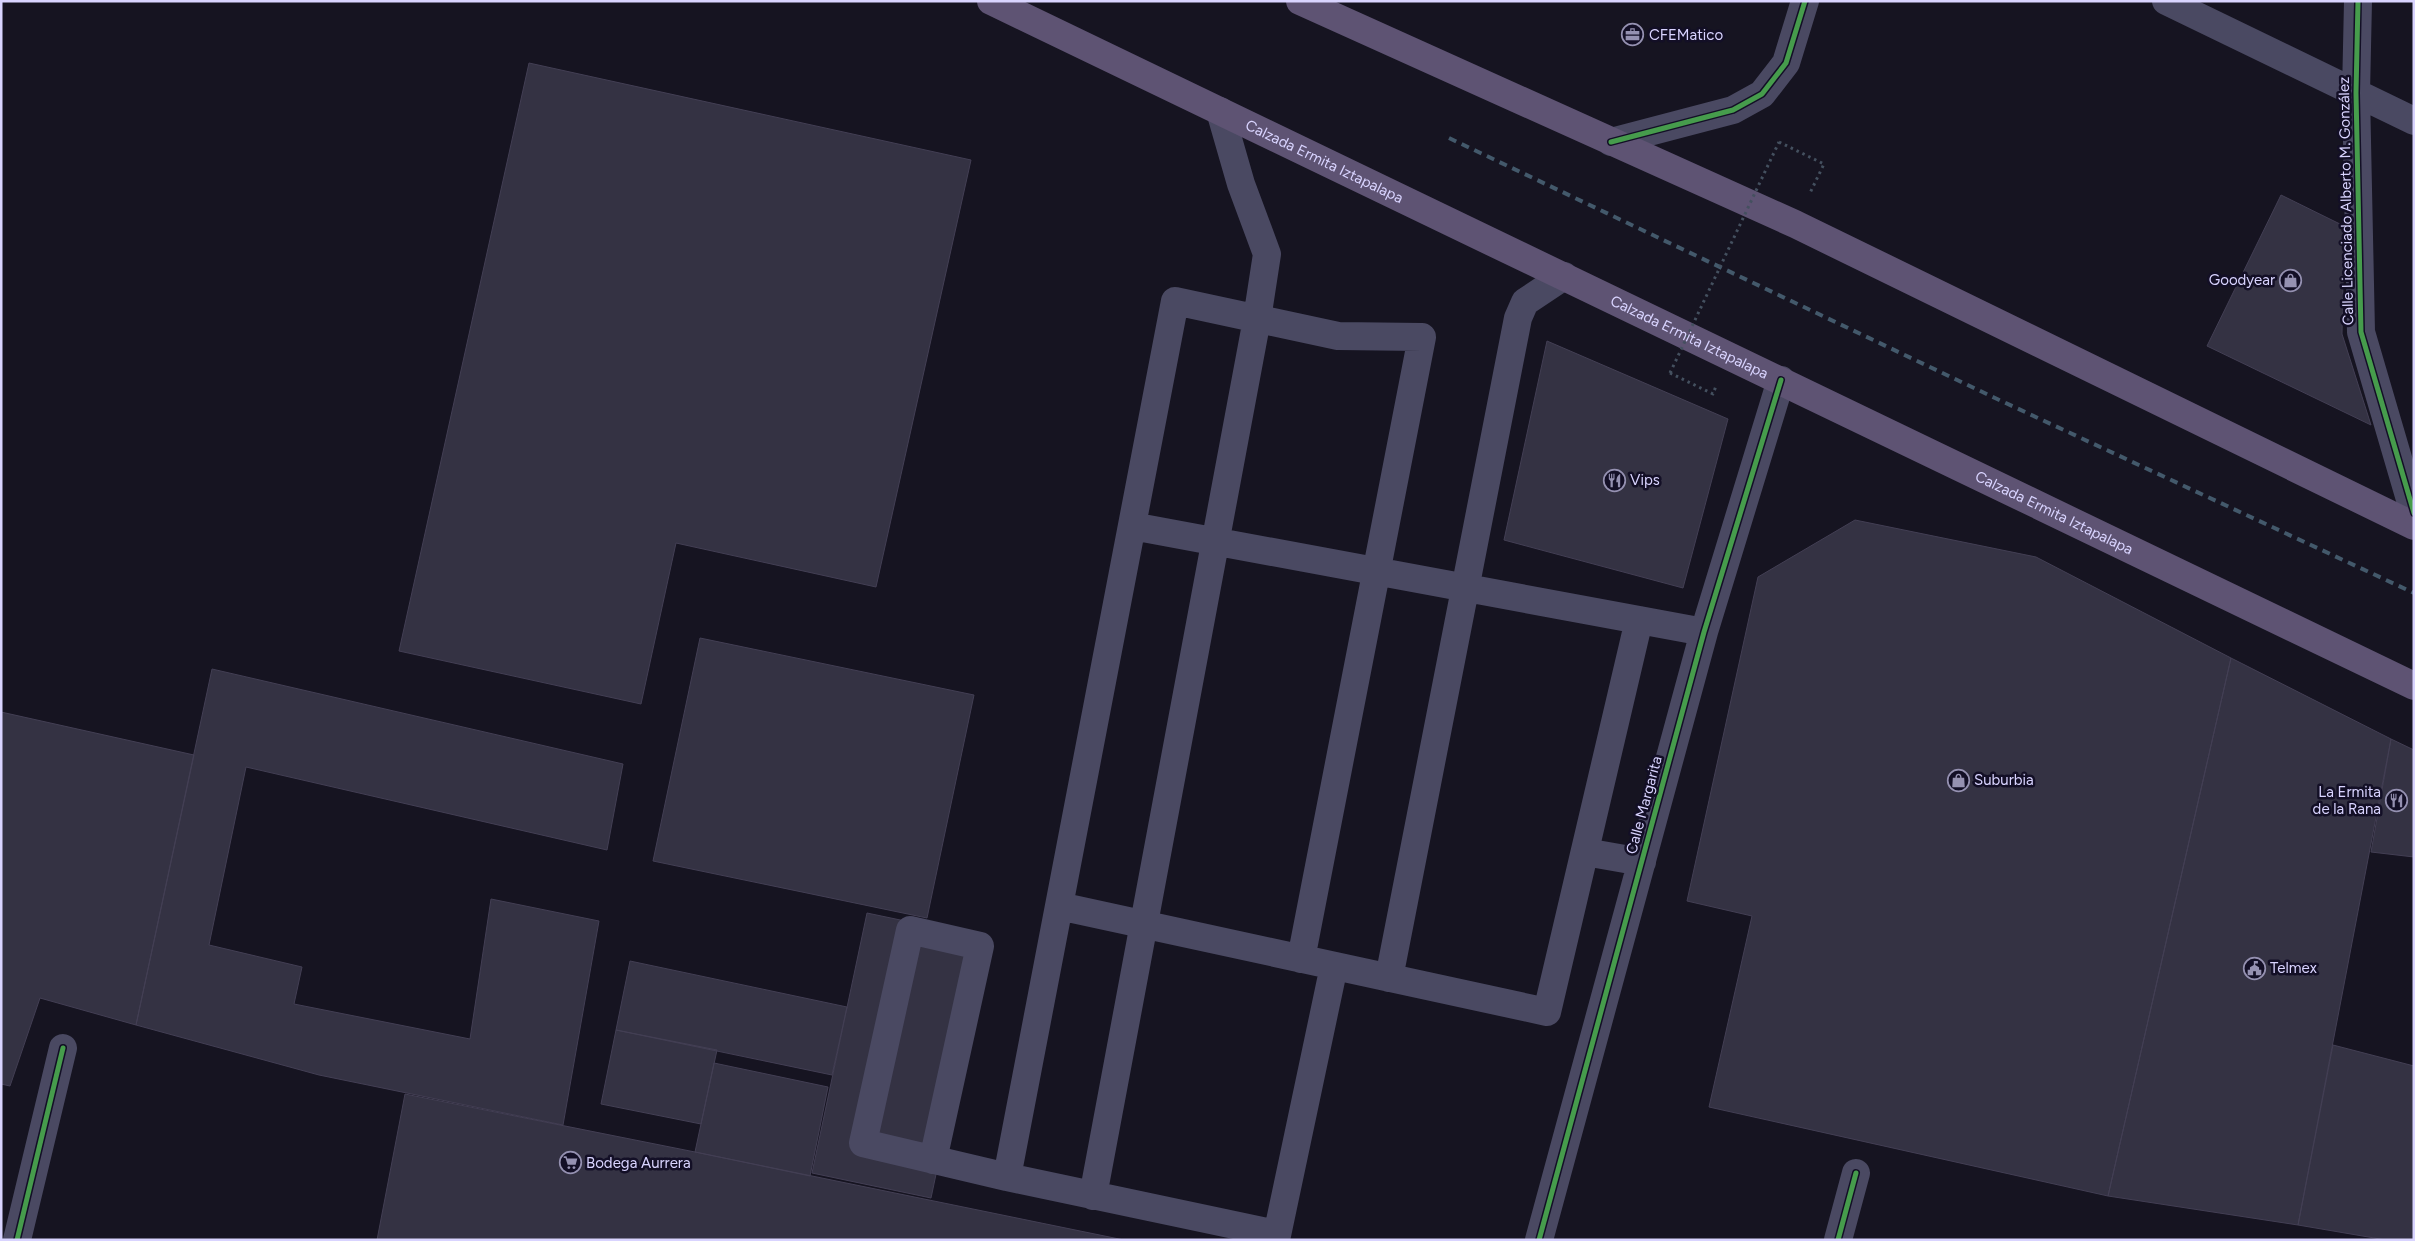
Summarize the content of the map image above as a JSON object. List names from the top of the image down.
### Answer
{
  "streets": {
    "main road": ["Calzada Ermita Iztapalapa"],
    "street": ["Calle Licenciado Alberto M. González", "Calle Margarita"]
  },
  "crossings": [
    ["Calzada Ermita Iztapalapa", "Calle Margarita"]
  ],
  "places": {
    "office": ["CFEMatico"],
    "shop": ["Goodyear", "Suburbia"],
    "restaurant": ["Vips", "La Ermita de la Rana"],
    "public building": ["Telmex"],
    "supermarket": ["Bodega Aurrera"]
  }
}
